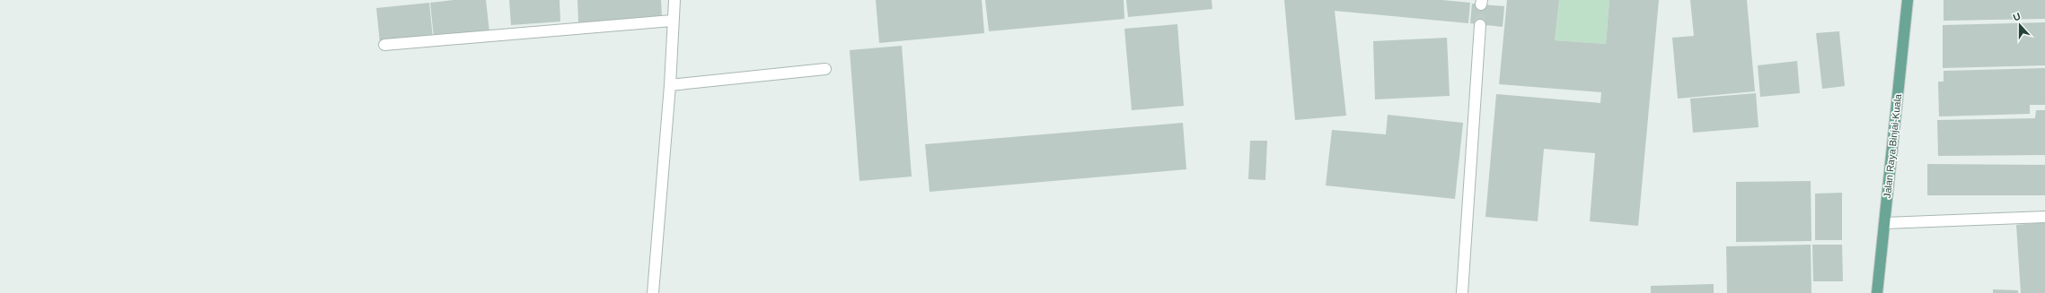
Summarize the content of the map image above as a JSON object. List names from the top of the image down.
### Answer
{
  "streets": {
    "main road": ["Jalan Raya Binjai-Kuala"]
  },
  "north": "top"
}
